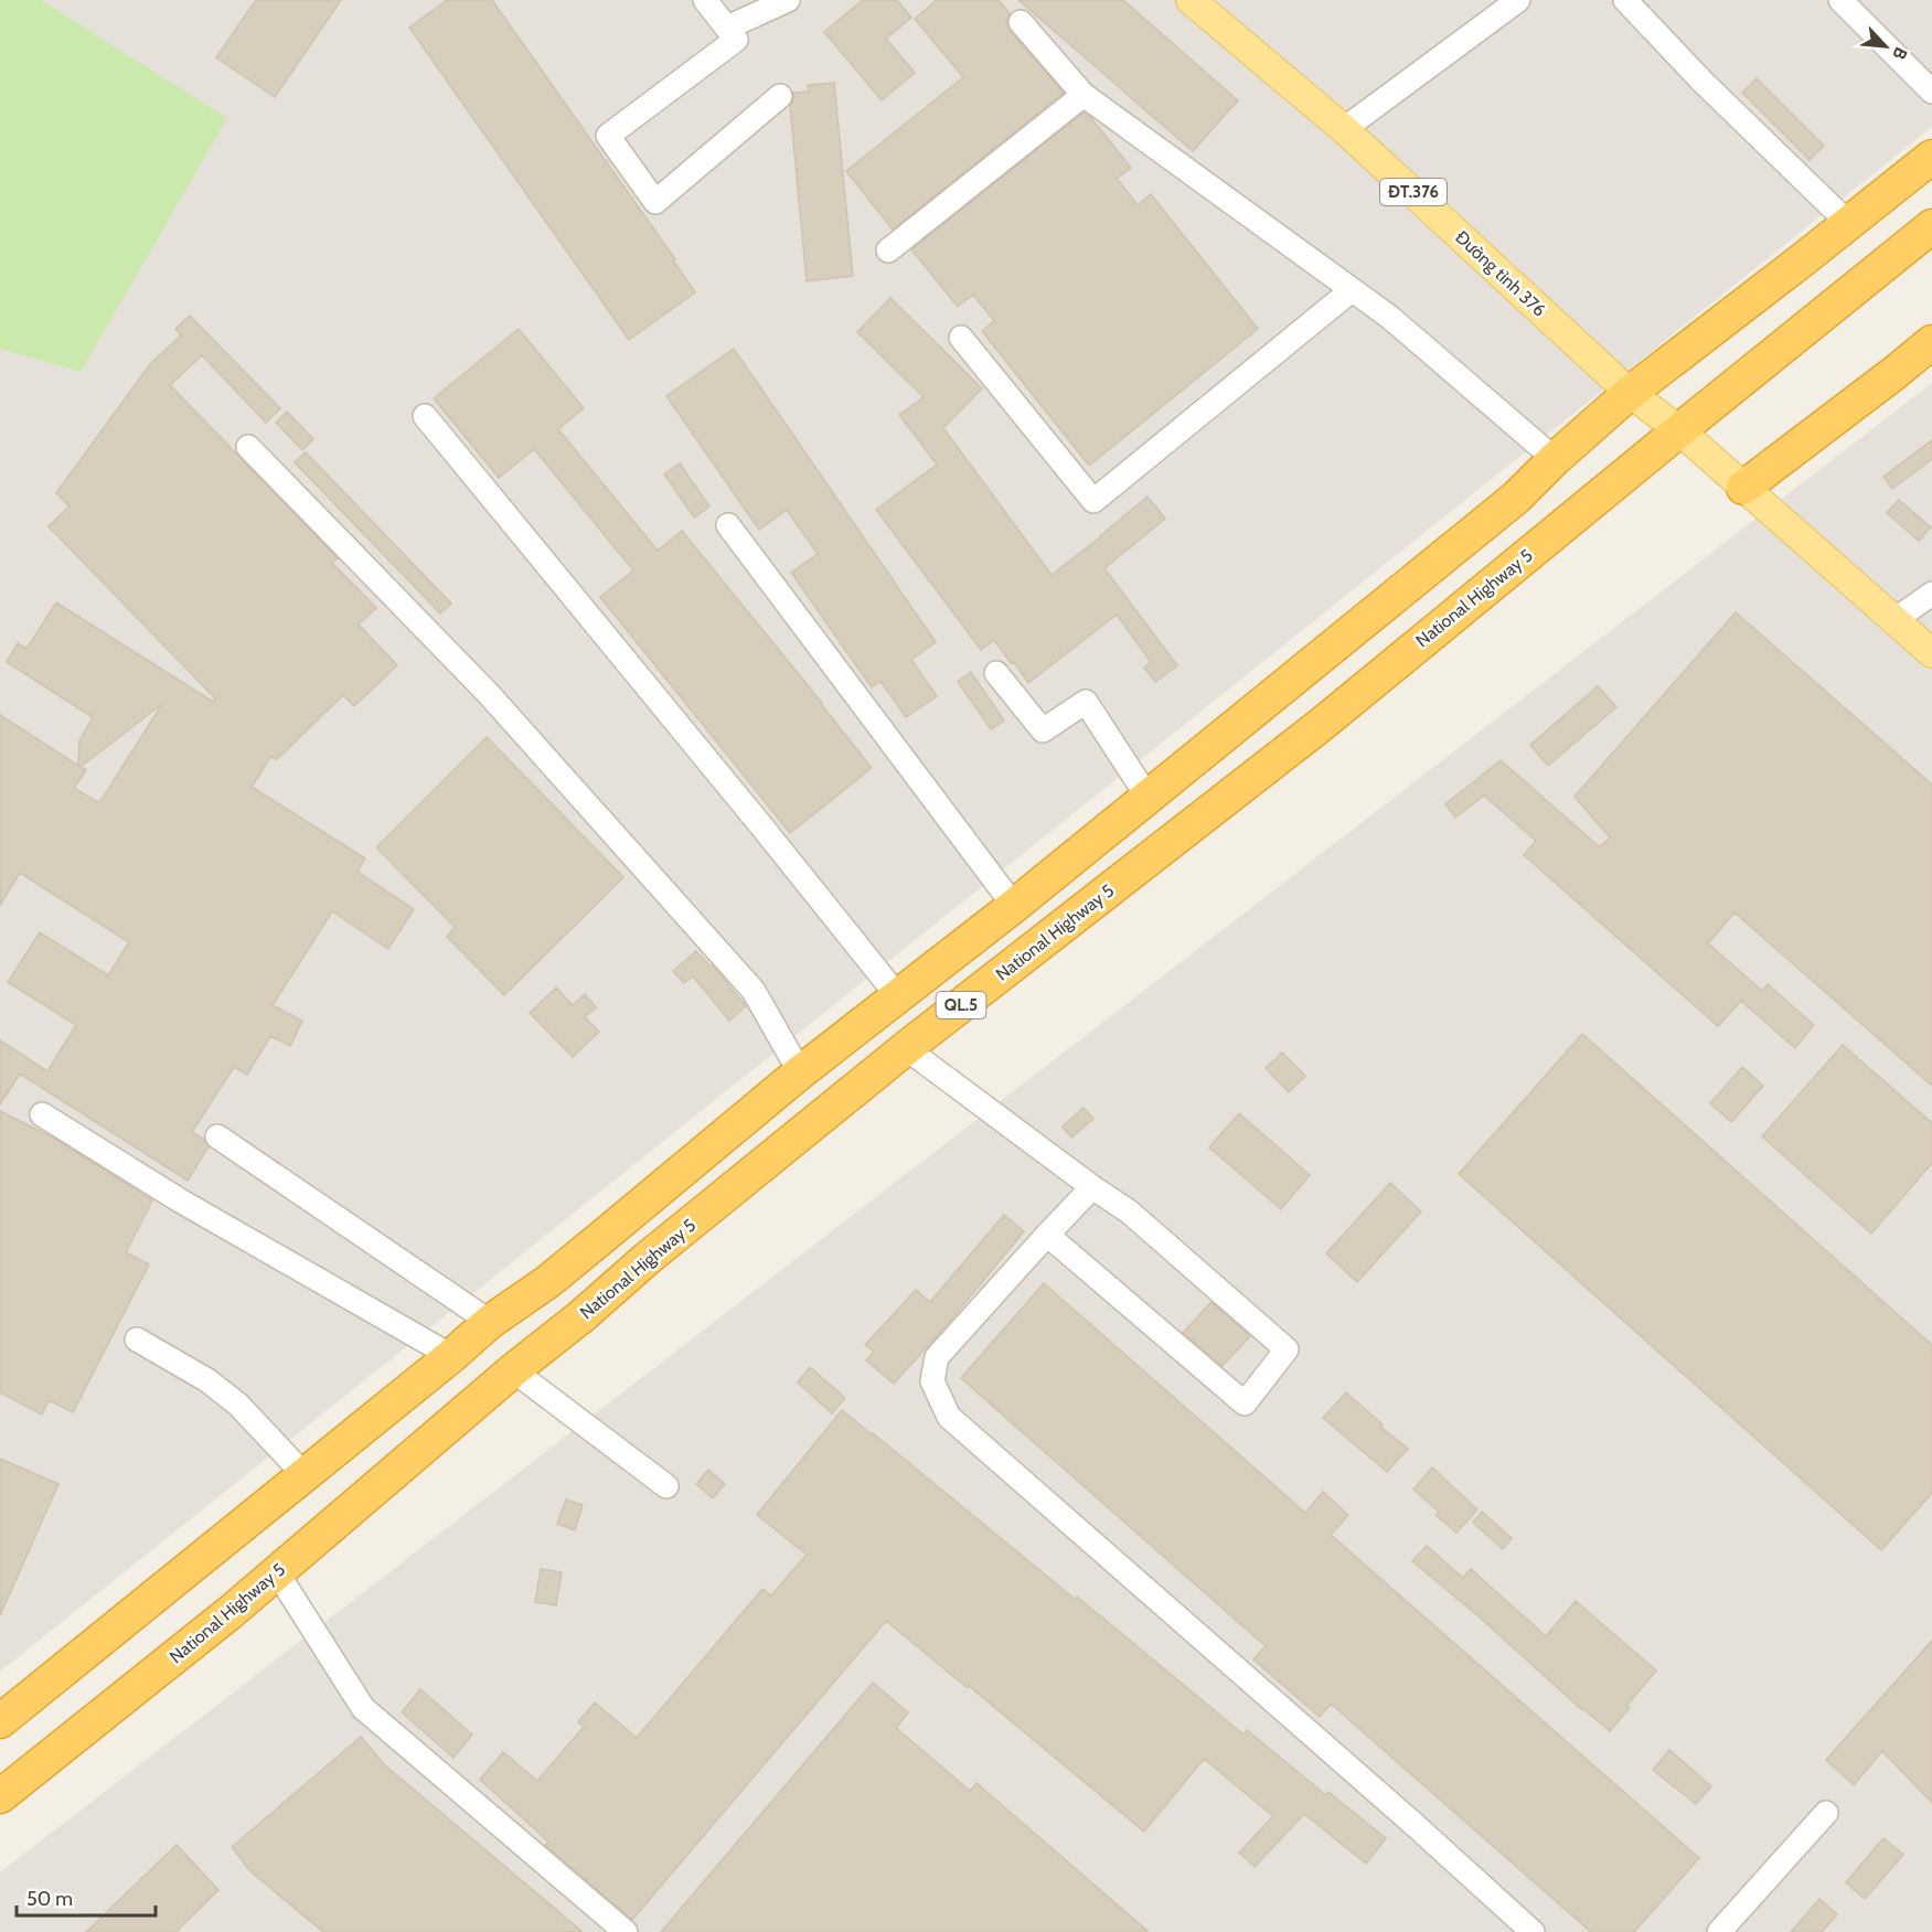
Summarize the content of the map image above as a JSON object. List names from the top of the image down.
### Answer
{
  "streets": {
    "highway": ["National Highway 5", "QL.5"],
    "main road": ["ĐT.376", "Đường tỉnh 376"]
  },
  "crossings": [
    ["Đường tỉnh 376", "National Highway 5"],
    ["Đường tỉnh 376", "QL.5"]
  ],
  "scale_bar": "50 m",
  "north": "bottom right"
}
